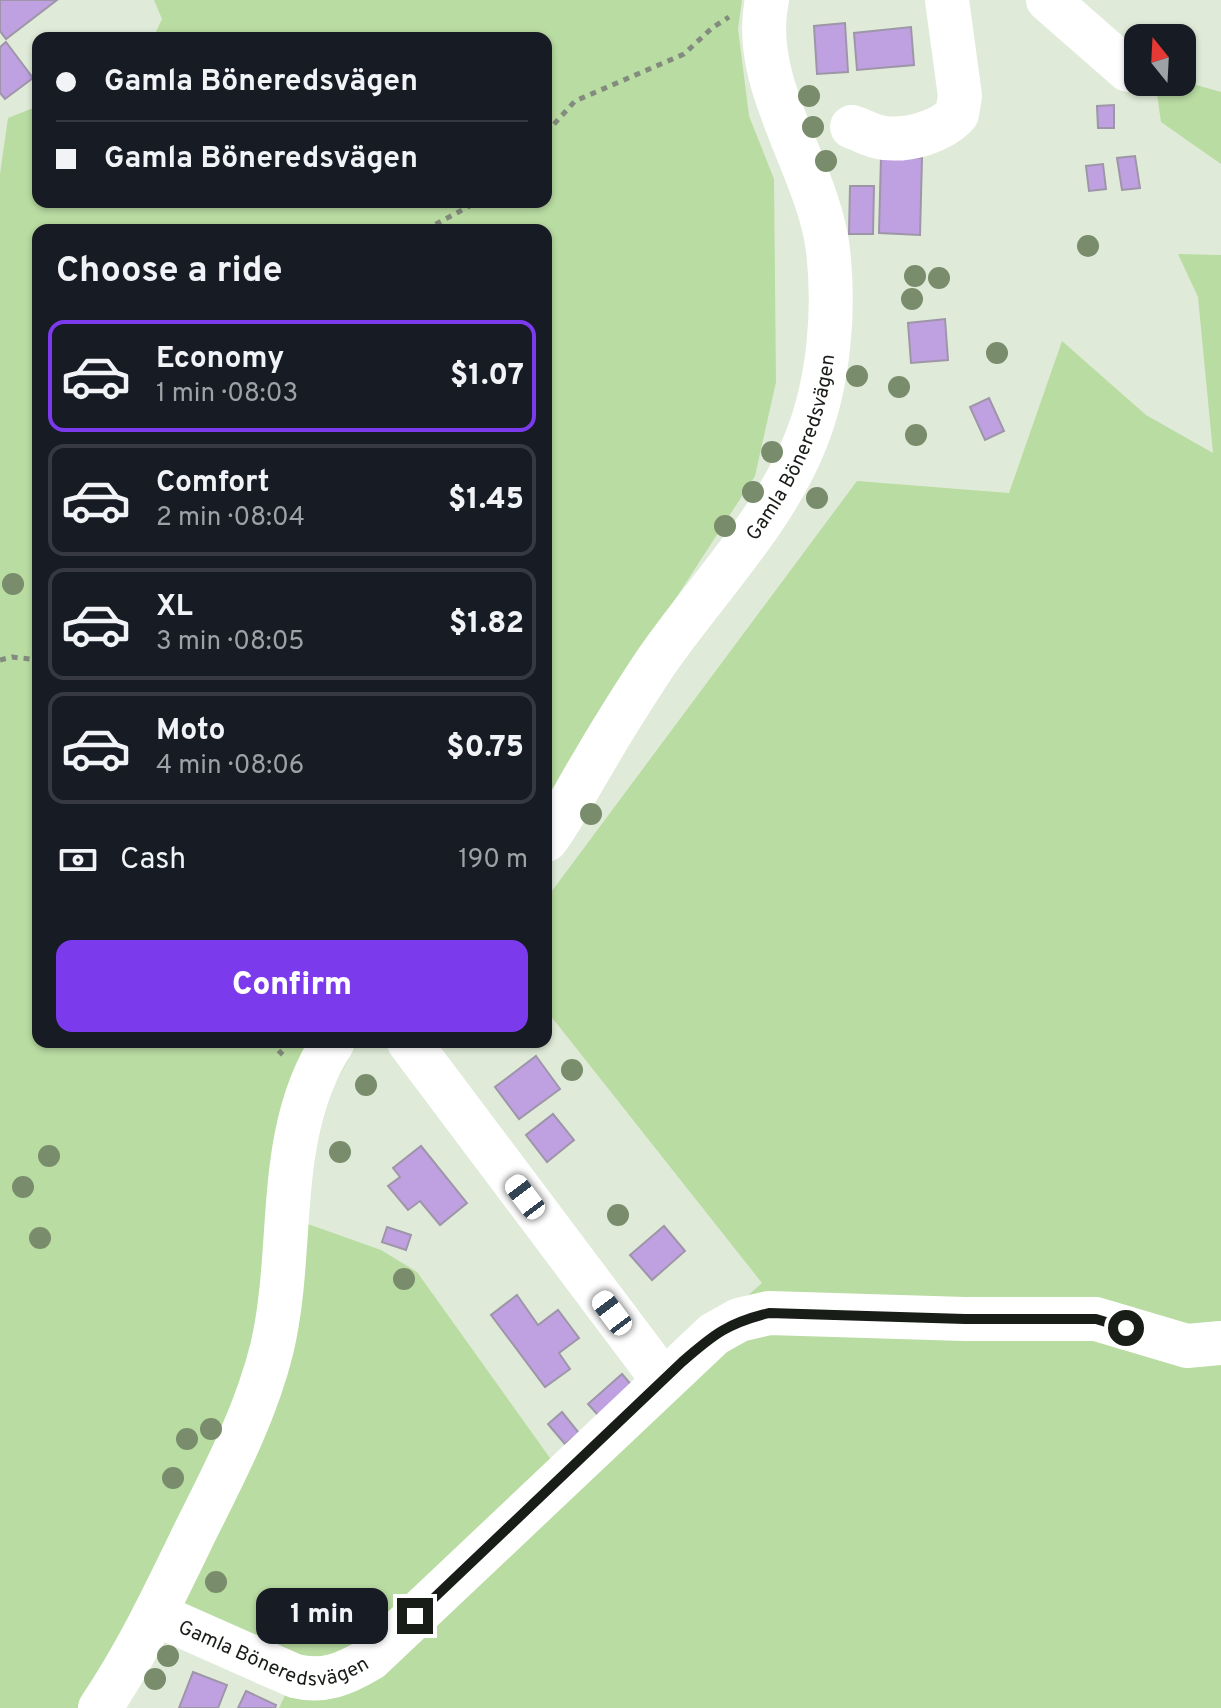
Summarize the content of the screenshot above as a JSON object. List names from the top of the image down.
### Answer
{
  "streets": {
    "street": ["Gamla Böneredsvägen"]
  },
  "north": "top",
  "page": {
    "banner": ["Gamla Böneredsvägen", "Gamla Böneredsvägen"],
    "heading": "Choose a ride",
    "list": [
      {
        "name": "Economy",
        "note": "1 min · 08:03",
        "value": "$1.07"
      },
      {
        "name": "Comfort",
        "note": "2 min · 08:04",
        "value": "$1.45"
      },
      {
        "name": "XL",
        "note": "3 min · 08:05",
        "value": "$1.82"
      },
      {
        "name": "Moto",
        "note": "4 min · 08:06",
        "value": "$0.75"
      }
    ],
    "pay": ["Cash", "190 m"],
    "buttons": "Confirm",
    "bubble": "1 min"
  }
}
